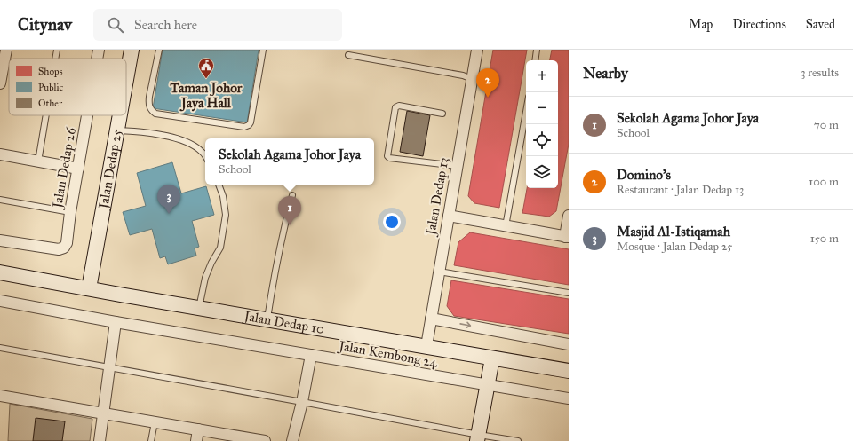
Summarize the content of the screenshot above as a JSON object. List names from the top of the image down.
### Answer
{
  "streets": {
    "main road": ["Jalan Dedap 25", "Jalan Dedap 10"],
    "street": ["Jalan Dedap 26", "Jalan Dedap 13", "Jalan Kembong 24"]
  },
  "crossings": [
    ["Jalan Dedap 25", "Jalan Dedap 10"],
    ["Jalan Dedap 13", "Jalan Dedap 10"]
  ],
  "places": {
    "public building": ["Taman Johor Jaya Hall"]
  },
  "legend": ["Shops", "Public", "Other"],
  "page": {
    "header": "Citynav",
    "search": "Search here",
    "nav": ["Map", "Directions", "Saved"],
    "heading": ["Nearby", "3 results"],
    "map_buttons": ["+", "−"],
    "pins": ["2", "3", "1"],
    "list": [
      {
        "mark": "1",
        "name": "Sekolah Agama Johor Jaya",
        "note": "School",
        "value": "70 m"
      },
      {
        "mark": "2",
        "name": "Domino's",
        "note": "Restaurant · Jalan Dedap 13",
        "value": "100 m"
      },
      {
        "mark": "3",
        "name": "Masjid Al-Istiqamah",
        "note": "Mosque · Jalan Dedap 25",
        "value": "150 m"
      }
    ],
    "popup": ["Sekolah Agama Johor Jaya", "School"]
  }
}
